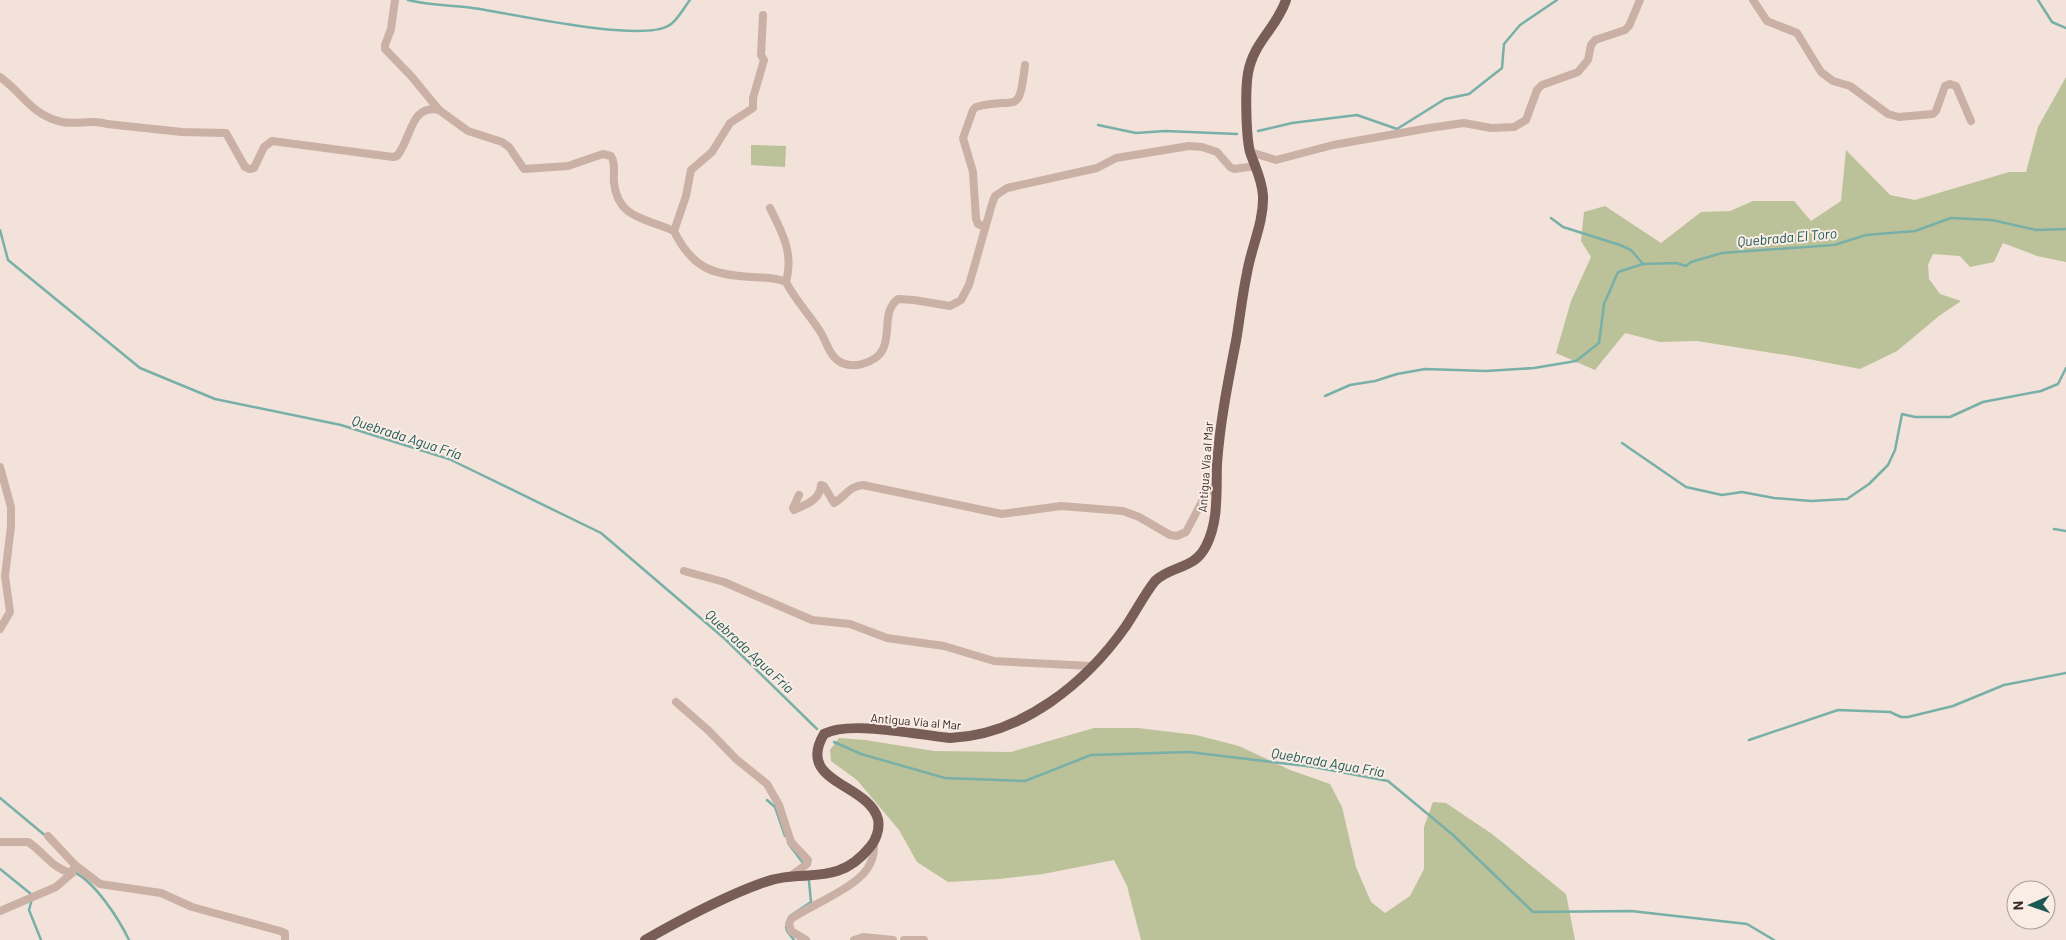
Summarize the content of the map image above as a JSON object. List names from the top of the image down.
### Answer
{
  "streets": {
    "main road": ["Antigua Vía al Mar"]
  },
  "water": ["Quebrada El Toro", "Quebrada Agua Fría"],
  "north": "left"
}
